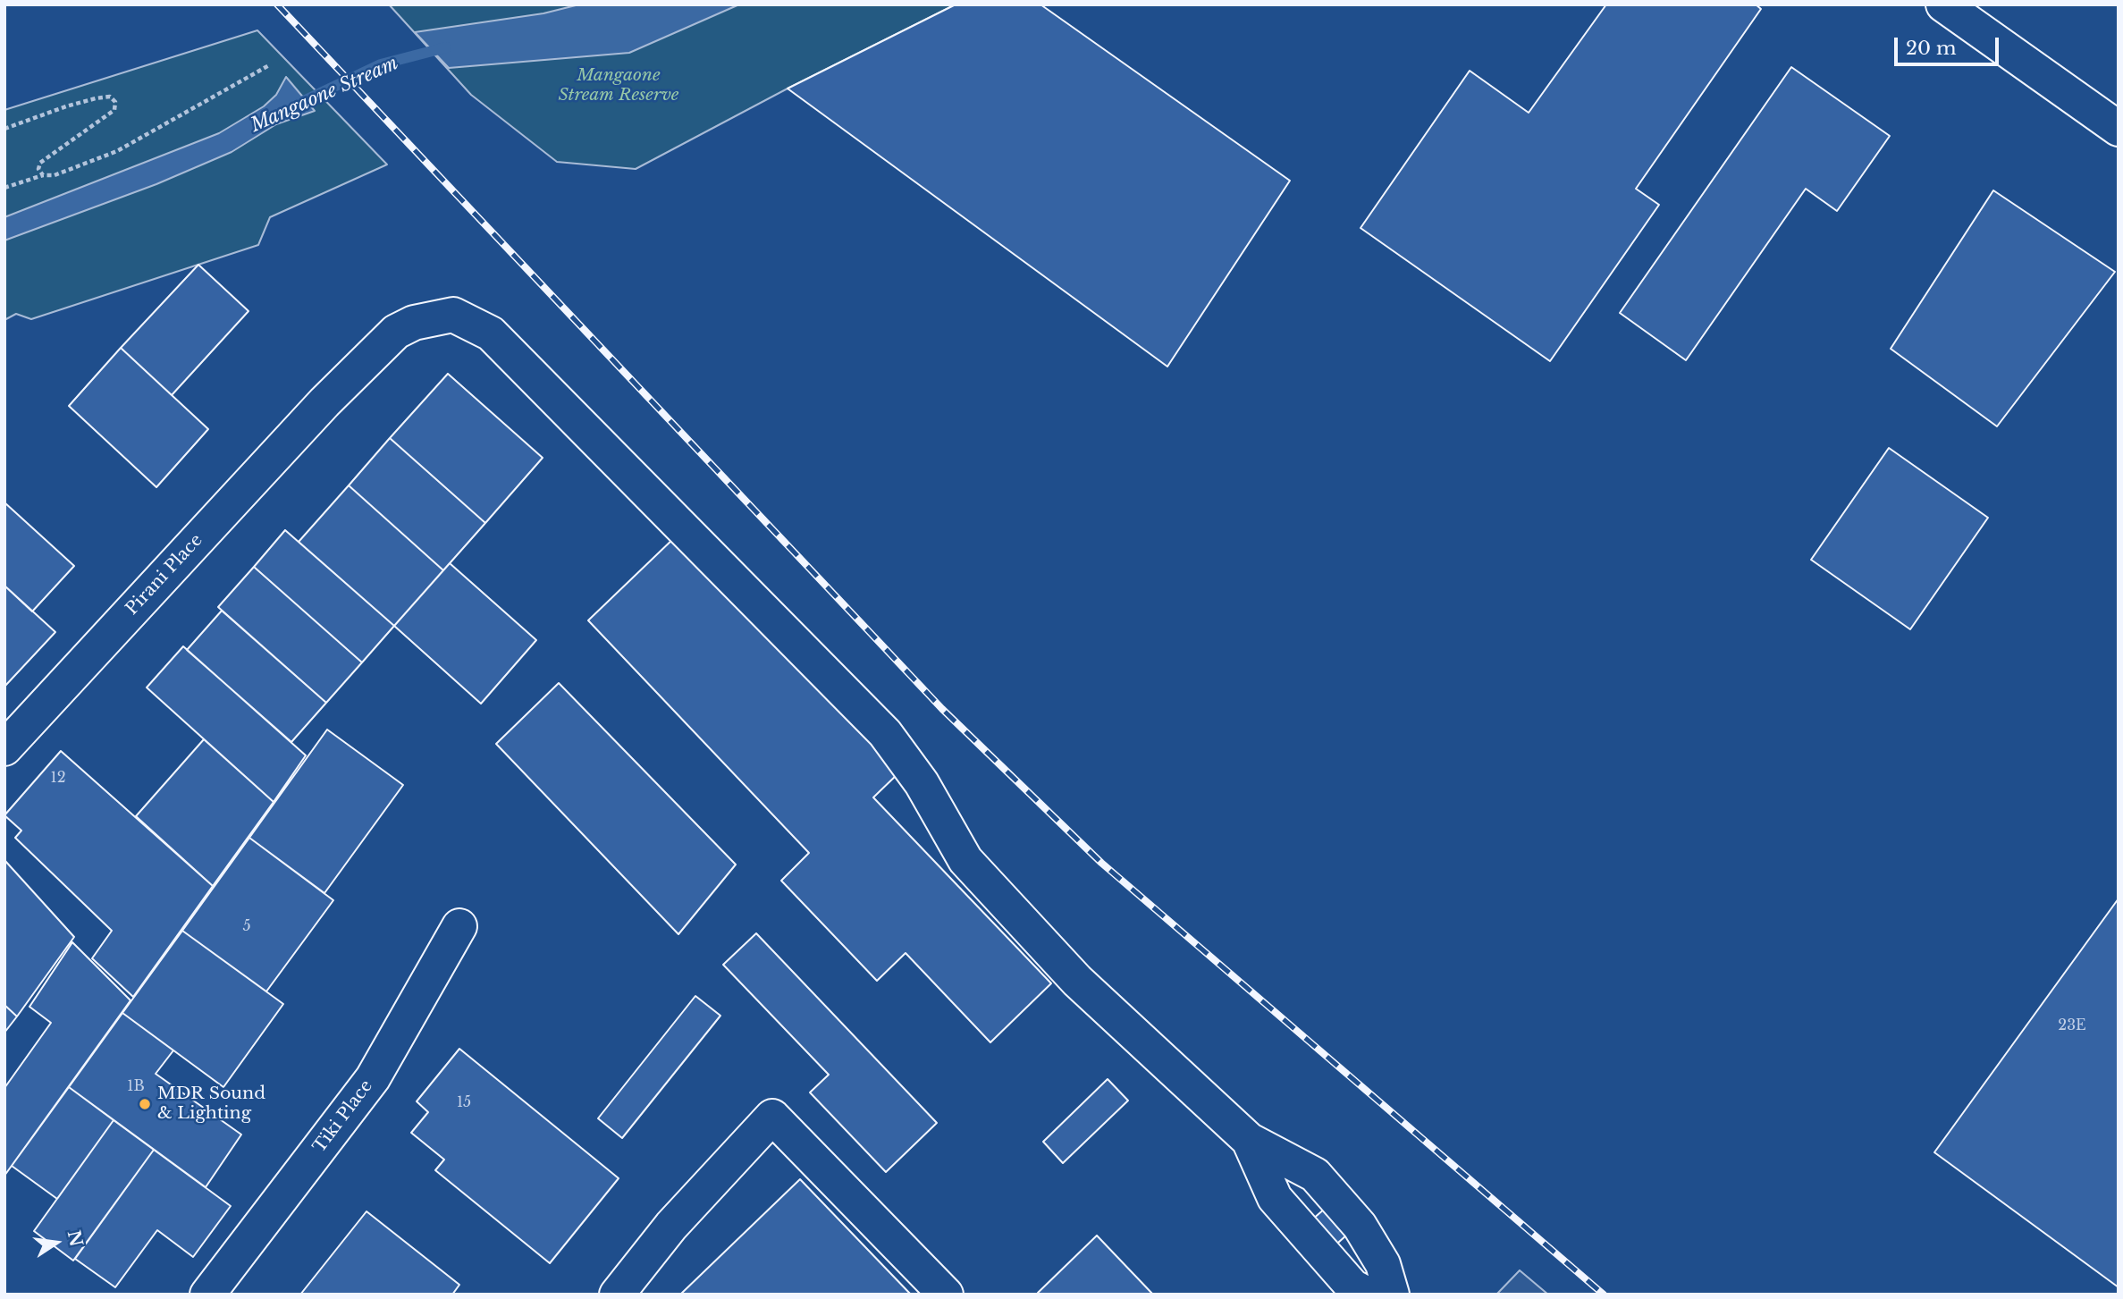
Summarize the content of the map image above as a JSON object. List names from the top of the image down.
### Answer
{
  "streets": {
    "street": ["Pirani Place", "Tiki Place"]
  },
  "water": ["Mangaone Stream"],
  "parks": ["Mangaone Stream Reserve"],
  "places": ["MDR Sound & Lighting"],
  "house_numbers": [
    "12",
    "5",
    "23E",
    "1B",
    "15"
  ],
  "scale_bar": "20 m",
  "north": "right"
}
